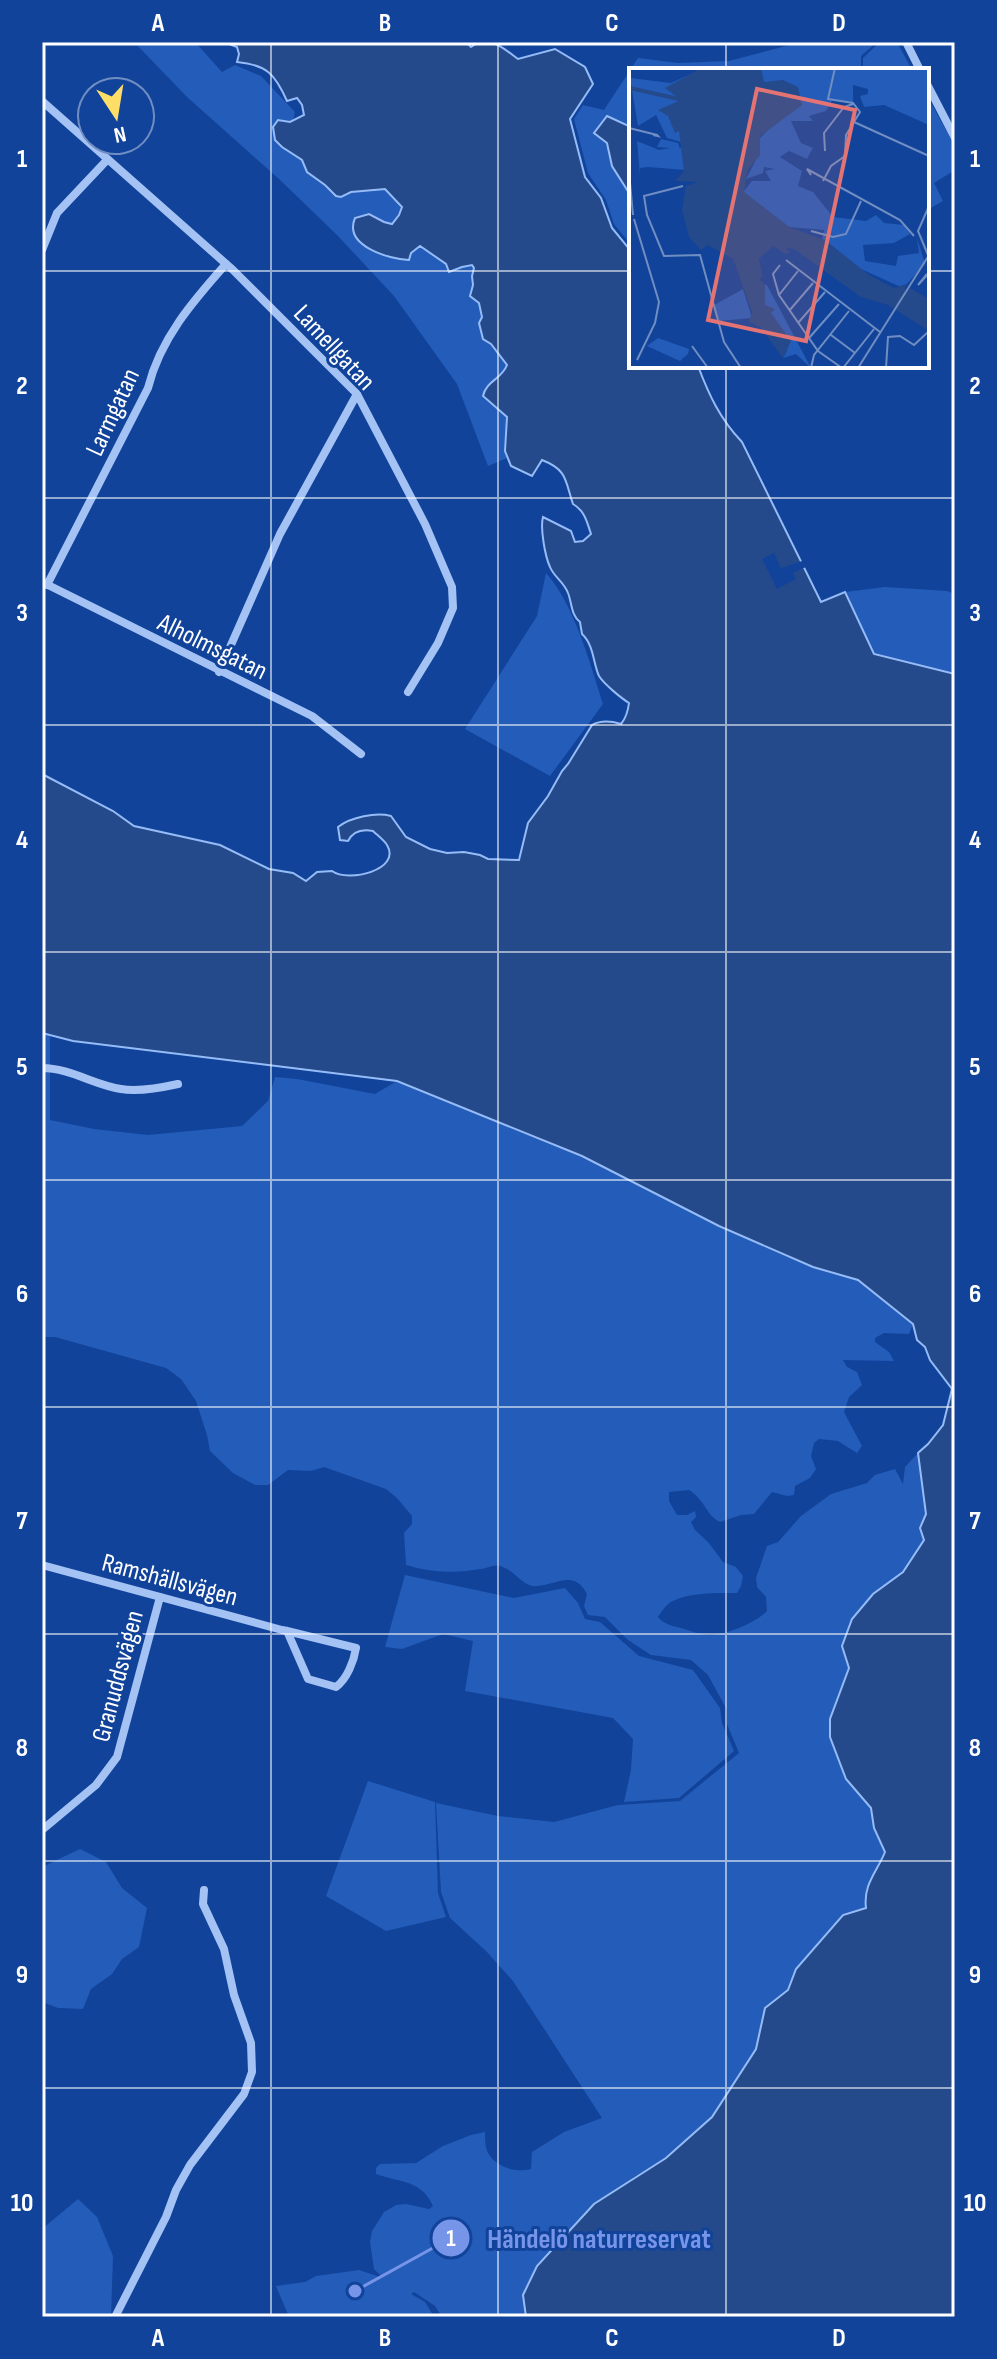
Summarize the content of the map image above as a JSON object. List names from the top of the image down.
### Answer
{
  "streets": {
    "street": [
      "Lamellgatan",
      "Larmgatan",
      "Alholmsgatan",
      "Ramshällsvägen",
      "Granuddsvägen"
    ]
  },
  "crossings": [
    ["Lamellgatan", "Larmgatan"],
    ["Larmgatan", "Alholmsgatan"],
    ["Ramshällsvägen", "Granuddsvägen"]
  ],
  "places": ["Händelö naturreservat"],
  "north": "bottom",
  "grid": {
    "columns": [
      "A",
      "B",
      "C",
      "D"
    ],
    "rows": [
      "1",
      "2",
      "3",
      "4",
      "5",
      "6",
      "7",
      "8",
      "9",
      "10"
    ]
  }
}
